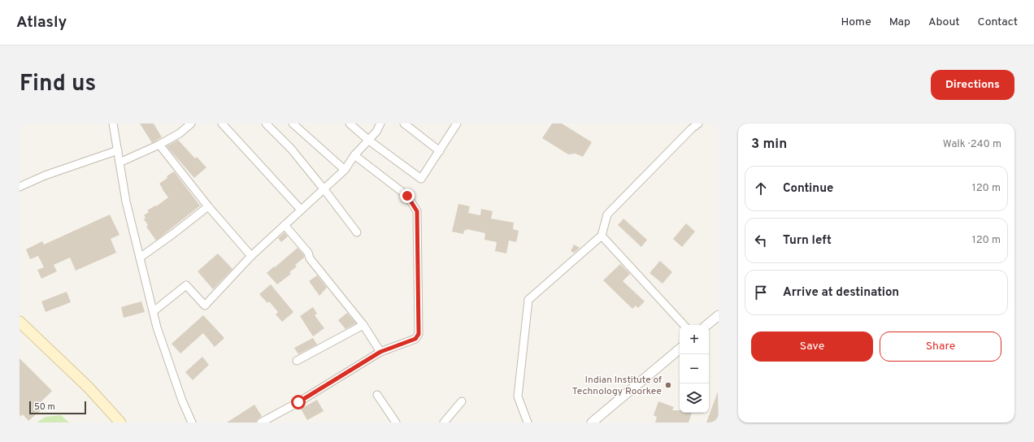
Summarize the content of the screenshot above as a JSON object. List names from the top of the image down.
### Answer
{
  "places": ["Indian Institute of Technology Roorkee"],
  "scale_bar": "50 m",
  "page": {
    "header": "Atlasly",
    "nav": [
      "Home",
      "Map",
      "About",
      "Contact"
    ],
    "title": "Find us",
    "buttons": [
      "Directions",
      ["Save", "Share"]
    ],
    "heading": ["3 min", "Walk · 240 m"],
    "list": [
      ["Continue", "120 m"],
      ["Turn left", "120 m"],
      "Arrive at destination"
    ],
    "map_buttons": ["+", "−"],
    "scale": "50 m"
  }
}
